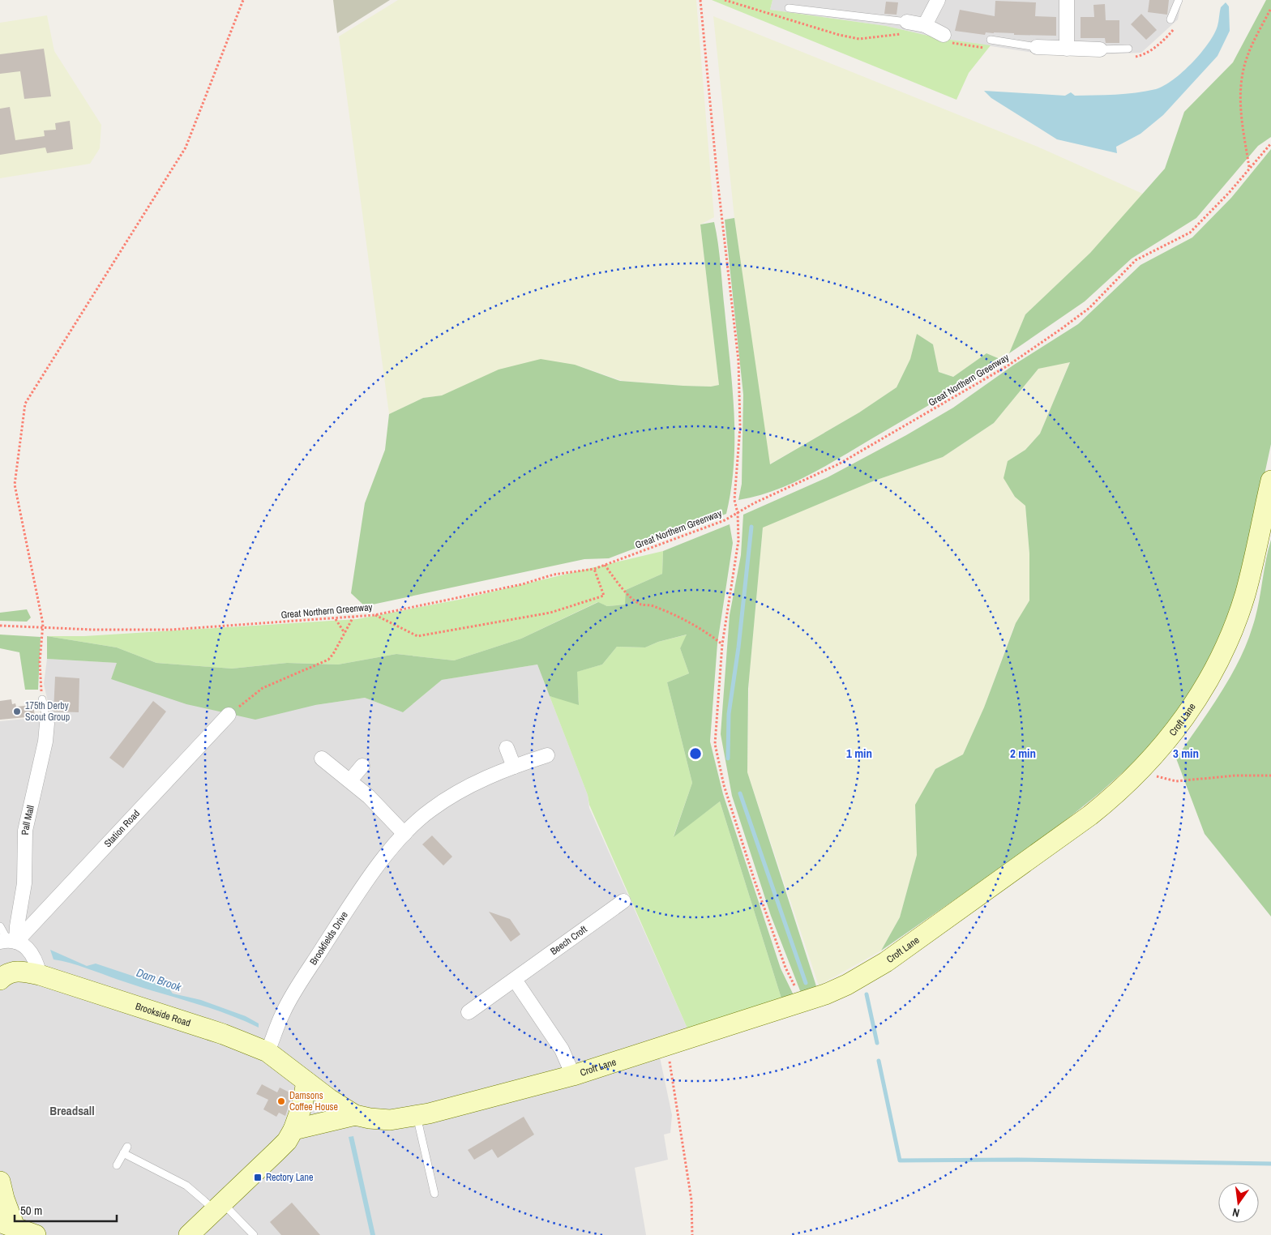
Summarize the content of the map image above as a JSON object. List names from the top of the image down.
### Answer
{
  "streets": {
    "street": [
      "Croft Lane",
      "Pall Mall",
      "Station Road",
      "Brookfields Drive",
      "Beech Croft",
      "Brookside Road"
    ],
    "path": ["Great Northern Greenway"]
  },
  "crossings": [
    ["Croft Lane", "Brookside Road"],
    ["Pall Mall", "Station Road"],
    ["Brookfields Drive", "Brookside Road"]
  ],
  "districts": ["Breadsall"],
  "water": ["Dam Brook"],
  "places": {
    "other": ["175th Derby Scout Group", "Damsons Coffee House"],
    "transit": ["Rectory Lane"]
  },
  "scale_bar": "50 m",
  "north": "bottom",
  "rings": ["1 min", "2 min", "3 min"]
}
